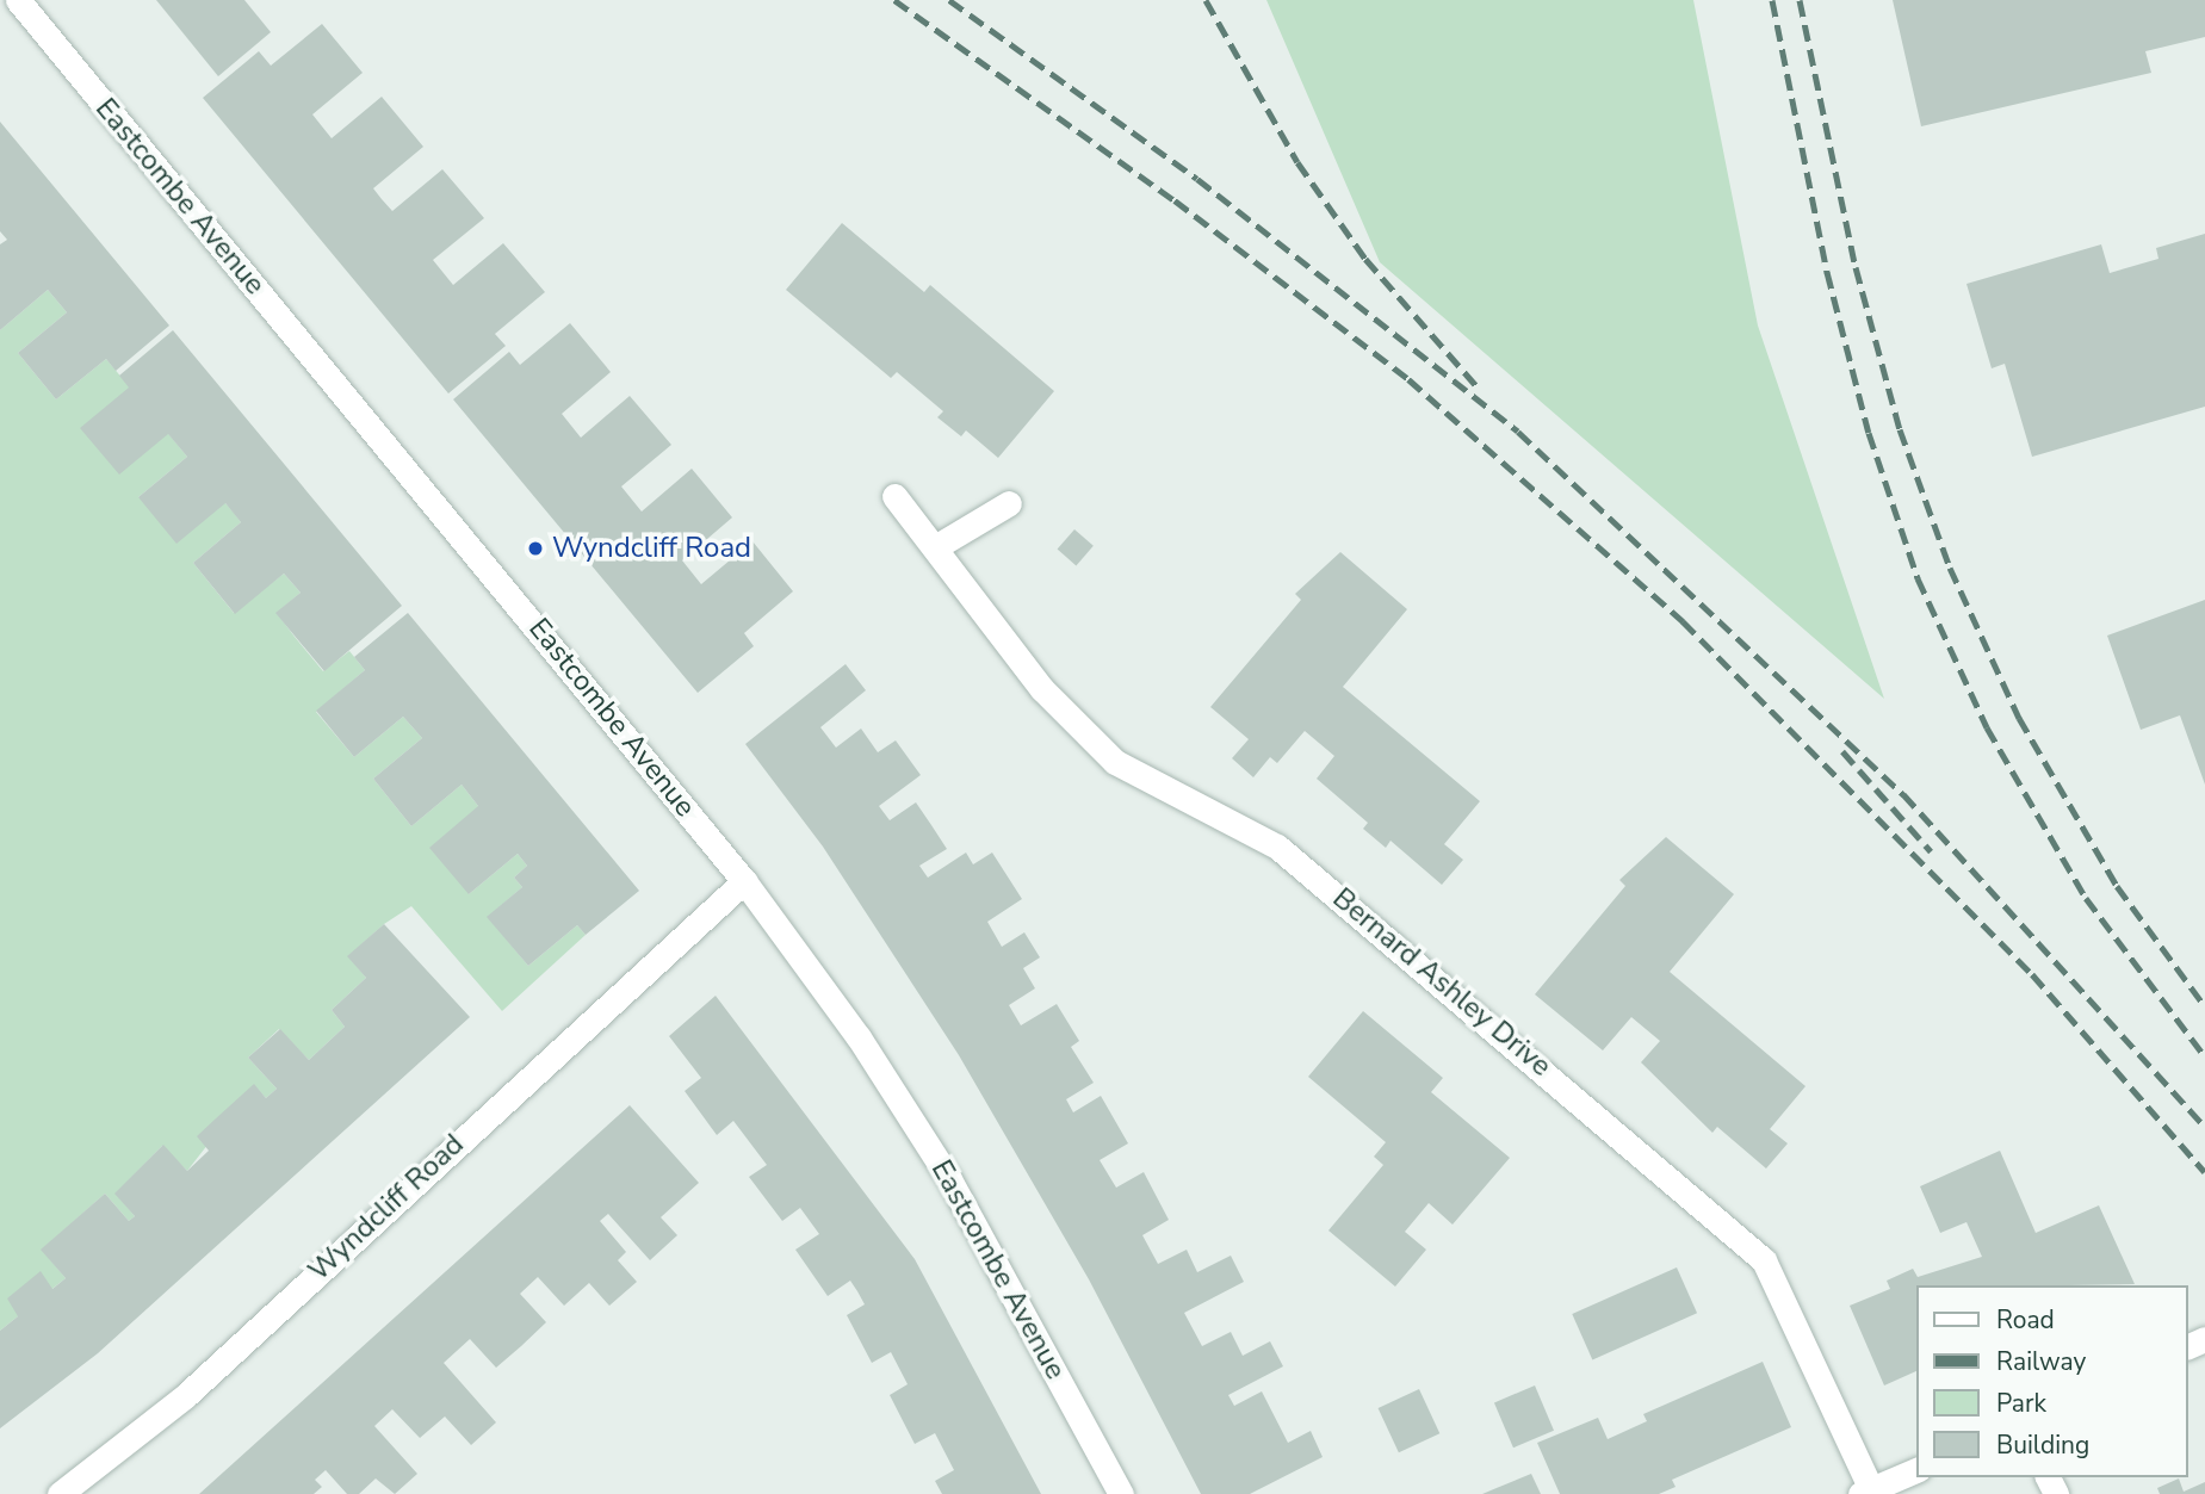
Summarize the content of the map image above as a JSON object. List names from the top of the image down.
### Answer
{
  "streets": {
    "street": ["Eastcombe Avenue", "Bernard Ashley Drive", "Wyndcliff Road"]
  },
  "crossings": [
    ["Eastcombe Avenue", "Wyndcliff Road"]
  ],
  "places": ["Wyndcliff Road"],
  "legend": [
    "Road",
    "Railway",
    "Park",
    "Building"
  ]
}
